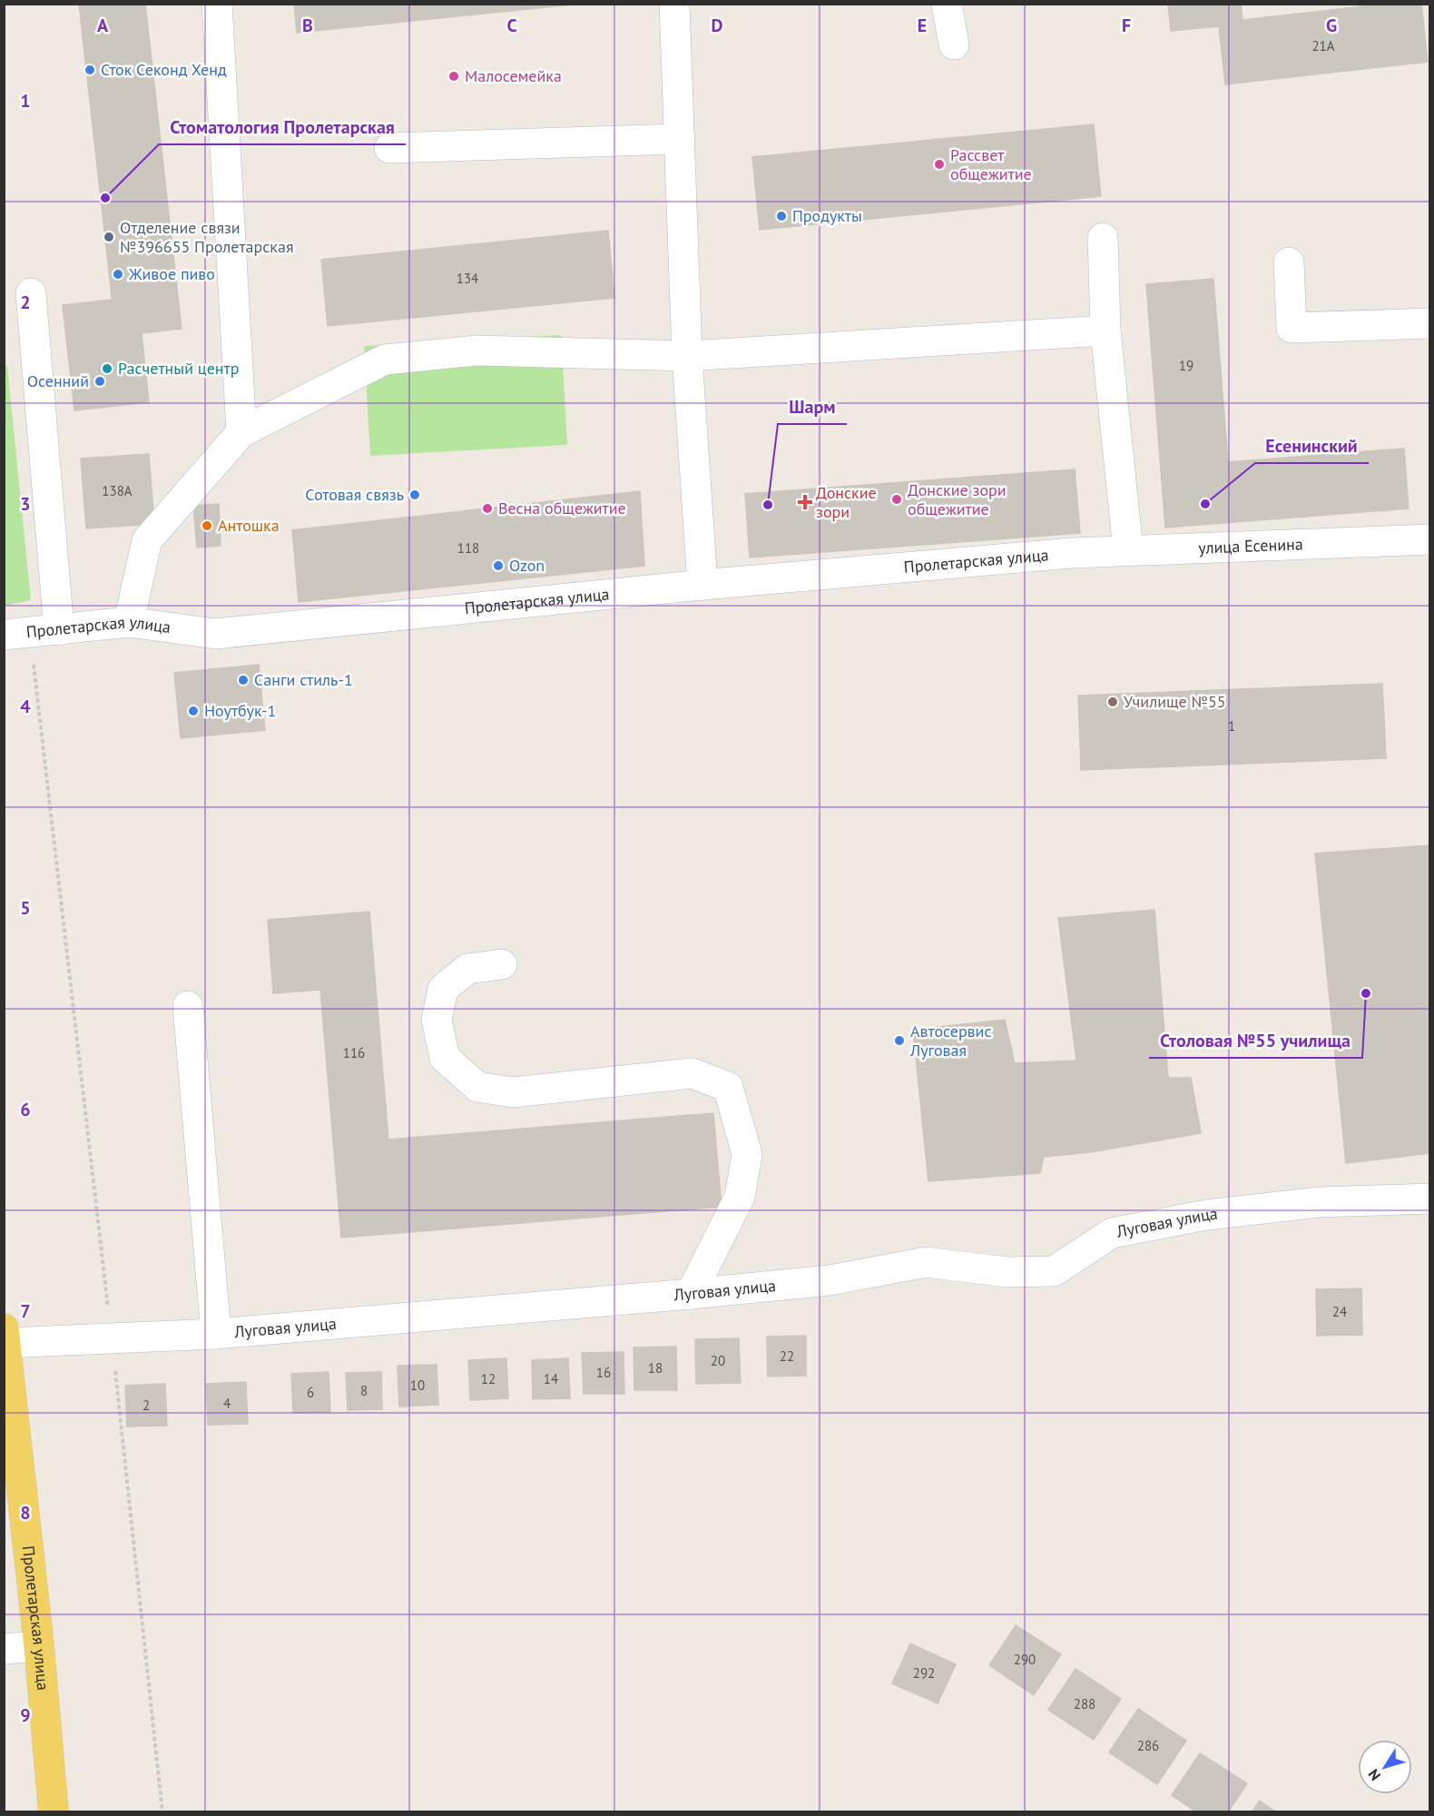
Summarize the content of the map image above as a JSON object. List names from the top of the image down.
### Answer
{
  "streets": {
    "main road": ["Пролетарская улица"],
    "street": ["улица Есенина", "Луговая улица"]
  },
  "crossings": [
    ["улица Есенина", "Пролетарская улица"],
    ["Пролетарская улица", "Луговая улица"]
  ],
  "places": {
    "other": [
      "Сток Секонд Хенд",
      "Малосемейка",
      "Рассвет общежитие",
      "Стоматология Пролетарская",
      "Продукты",
      "Отделение связи №396655 Пролетарская",
      "Живое пиво",
      "Расчетный центр",
      "Осенний",
      "Сотовая связь",
      "Донские зори общежитие",
      "Есенинский",
      "Шарм",
      "Весна общежитие",
      "Антошка",
      "Ozon",
      "Санги стиль-1",
      "Училище №55",
      "Ноутбук-1",
      "Столовая №55 училища",
      "Автосервис Луговая"
    ],
    "health": ["Донские зори"]
  },
  "house_numbers": [
    "21А",
    "134",
    "19",
    "138А",
    "118",
    "1",
    "116",
    "24",
    "22",
    "20",
    "18",
    "16",
    "12",
    "14",
    "10",
    "8",
    "6",
    "4",
    "2",
    "290",
    "292",
    "288",
    "286"
  ],
  "north": "bottom left",
  "grid": {
    "columns": [
      "A",
      "B",
      "C",
      "D",
      "E",
      "F",
      "G"
    ],
    "rows": [
      "1",
      "2",
      "3",
      "4",
      "5",
      "6",
      "7",
      "8",
      "9"
    ]
  }
}
